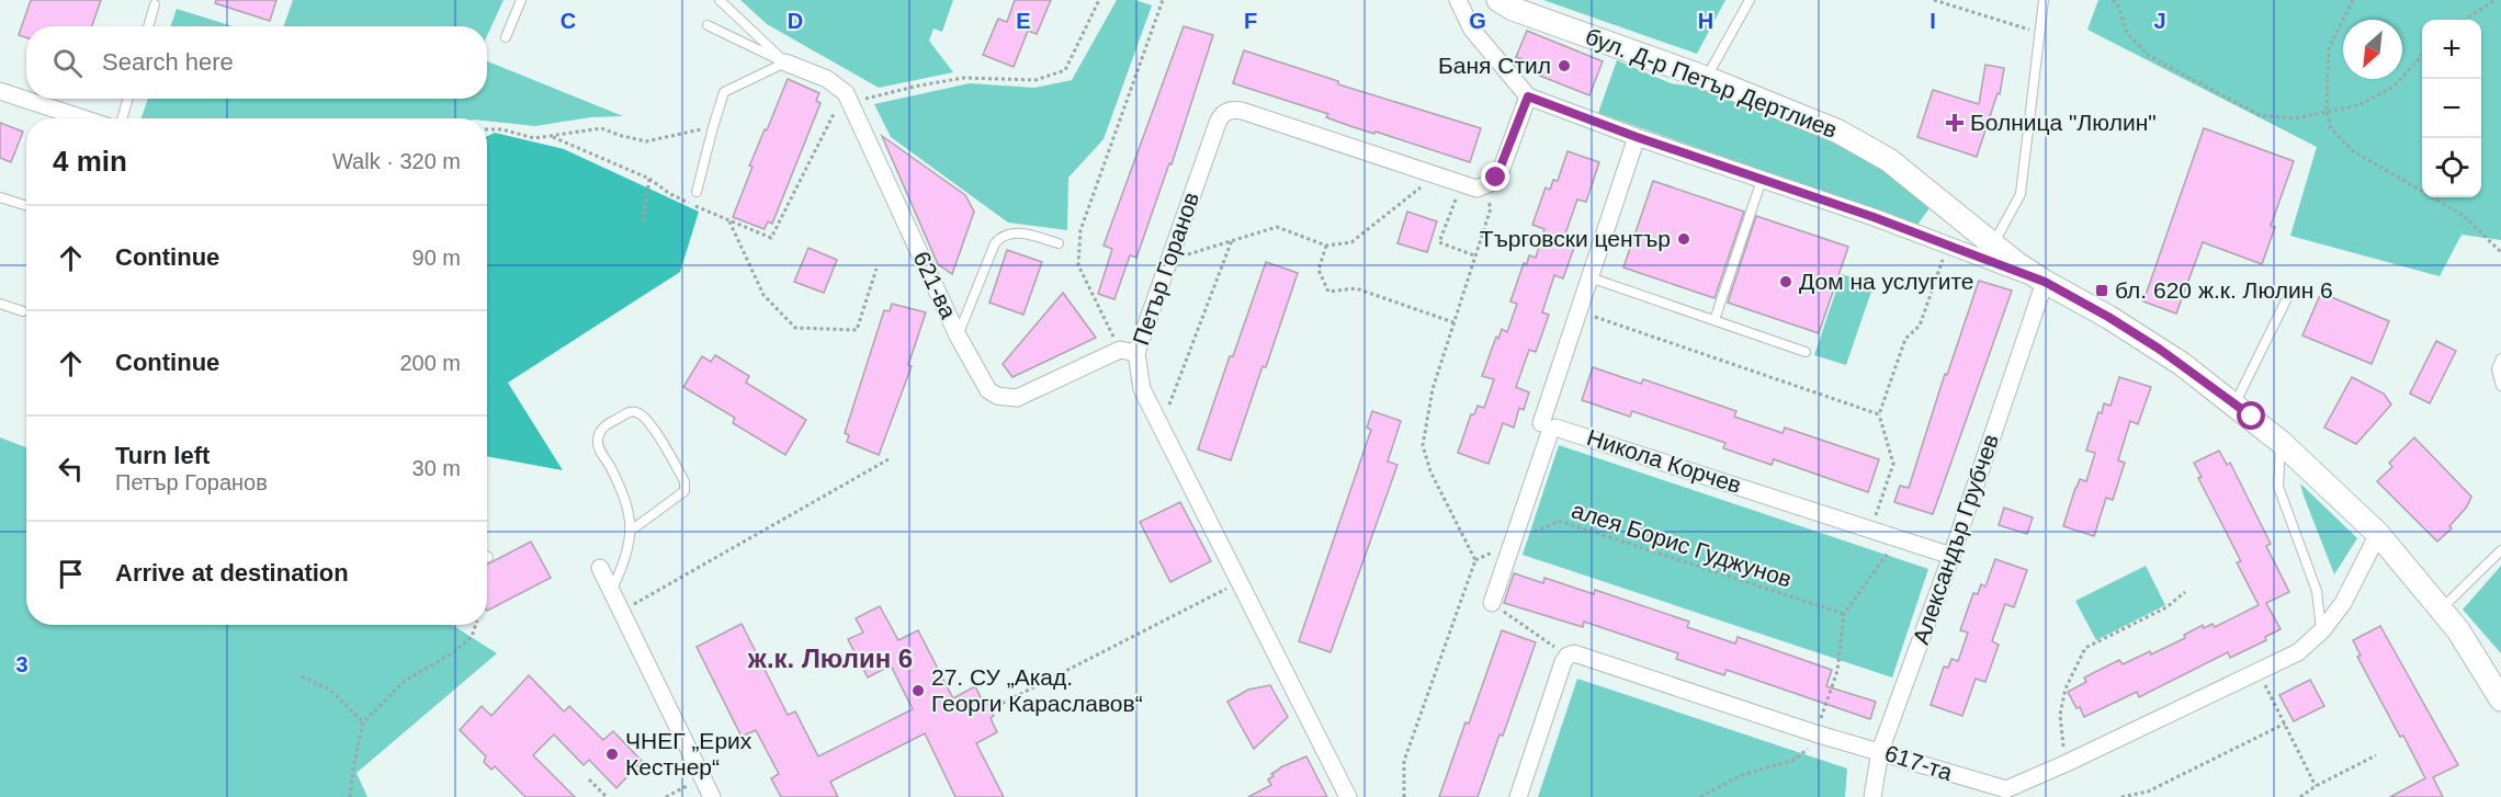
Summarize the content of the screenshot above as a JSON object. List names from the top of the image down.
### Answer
{
  "streets": {
    "main road": ["бул. Д-р Петър Дертлиев"],
    "street": [
      "Петър Горанов",
      "621-ва",
      "Никола Корчев",
      "Александър Грубчев",
      "617-та"
    ],
    "path": ["алея Борис Гуджунов"]
  },
  "crossings": [
    ["бул. Д-р Петър Дертлиев", "Александър Грубчев"],
    ["бул. Д-р Петър Дертлиев", "617-та"],
    ["Петър Горанов", "621-ва"],
    ["Никола Корчев", "Александър Грубчев"],
    ["Никола Корчев", "алея Борис Гуджунов"],
    ["Александър Грубчев", "617-та"]
  ],
  "districts": ["ж.к. Люлин 6"],
  "places": {
    "other": [
      "Баня Стил",
      "Търговски център",
      "Дом на услугите",
      "27. СУ „Акад. Георги Караславов“",
      "ЧНЕГ „Ерих Кестнер“"
    ],
    "health": ["Болница \"Люлин\""],
    "transit": ["бл. 620 ж.к. Люлин 6"]
  },
  "north": "bottom left",
  "page": {
    "map_buttons": ["+", "−"],
    "search": "Search here",
    "heading": ["4 min", "Walk · 320 m"],
    "list": [
      ["Continue", "90 m"],
      ["Continue", "200 m"],
      ["Turn left", "Петър Горанов", "30 m"],
      "Arrive at destination"
    ]
  },
  "grid": {
    "columns": [
      "C",
      "D",
      "E",
      "F",
      "G",
      "H",
      "I",
      "J"
    ],
    "rows": ["3"]
  }
}
